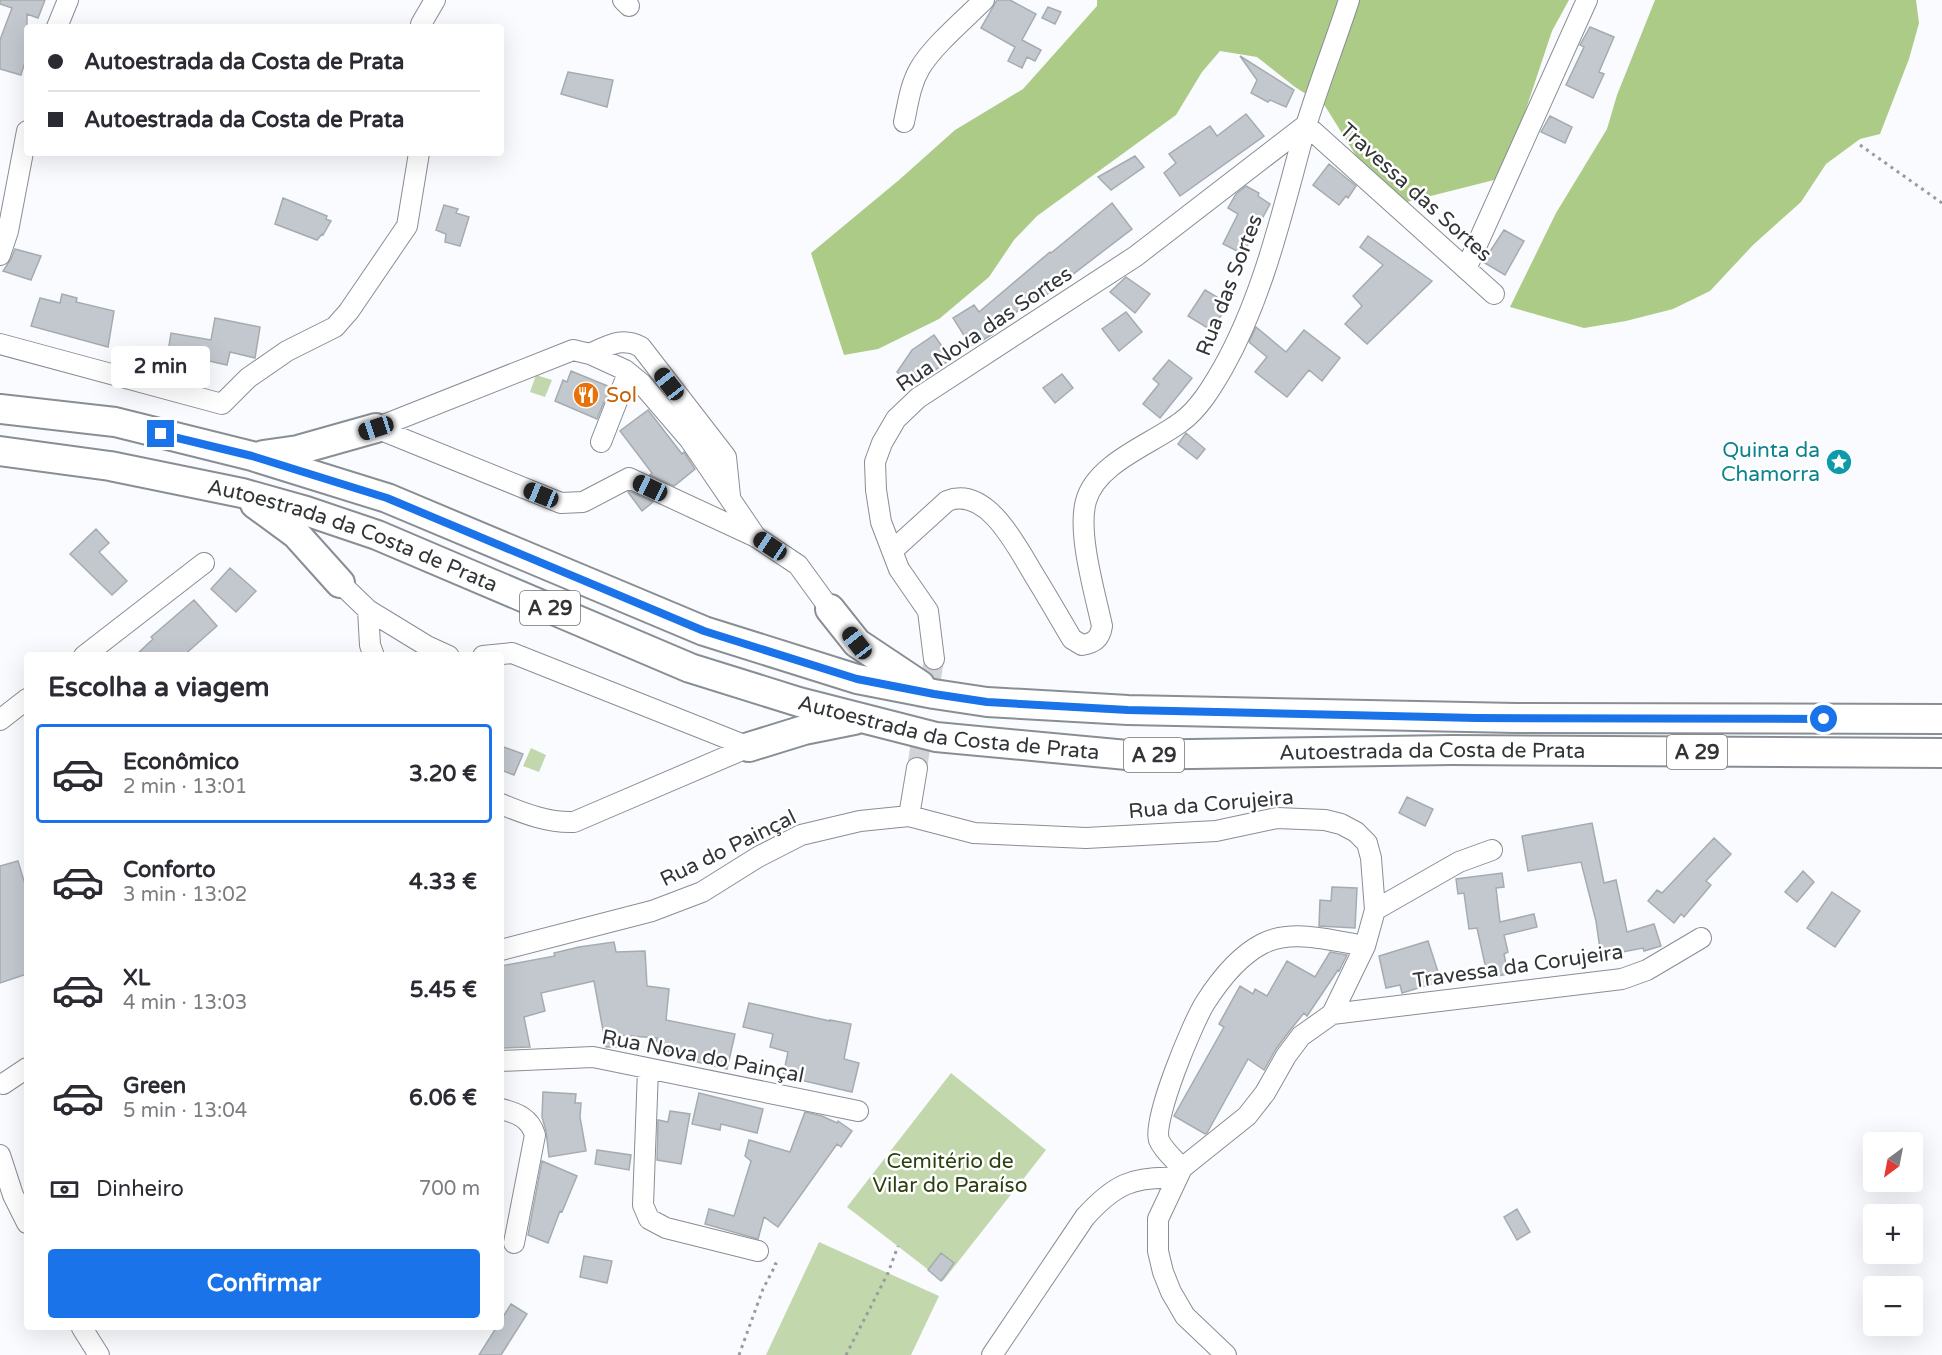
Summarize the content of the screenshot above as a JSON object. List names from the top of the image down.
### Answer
{
  "streets": {
    "highway": ["Autoestrada da Costa de Prata", "A 29"],
    "street": [
      "Travessa das Sortes",
      "Rua das Sortes",
      "Rua Nova das Sortes",
      "Rua da Corujeira",
      "Rua do Painçal",
      "Travessa da Corujeira",
      "Rua Nova do Painçal"
    ]
  },
  "crossings": [
    ["Travessa das Sortes", "Rua das Sortes"],
    ["Travessa das Sortes", "Rua Nova das Sortes"],
    ["Rua das Sortes", "Rua Nova das Sortes"],
    ["Rua da Corujeira", "Rua do Painçal"],
    ["Rua da Corujeira", "Travessa da Corujeira"]
  ],
  "parks": ["Cemitério de Vilar do Paraíso"],
  "places": {
    "restaurant": ["Sol"],
    "place": ["Quinta da Chamorra"]
  },
  "north": "bottom left",
  "page": {
    "banner": ["Autoestrada da Costa de Prata", "Autoestrada da Costa de Prata"],
    "bubble": "2 min",
    "heading": "Escolha a viagem",
    "list": [
      {
        "name": "Econômico",
        "note": "2 min · 13:01",
        "value": "3.20 €"
      },
      {
        "name": "Conforto",
        "note": "3 min · 13:02",
        "value": "4.33 €"
      },
      {
        "name": "XL",
        "note": "4 min · 13:03",
        "value": "5.45 €"
      },
      {
        "name": "Green",
        "note": "5 min · 13:04",
        "value": "6.06 €"
      }
    ],
    "map_buttons": ["+", "−"],
    "pay": ["Dinheiro", "700 m"],
    "buttons": "Confirmar"
  }
}
